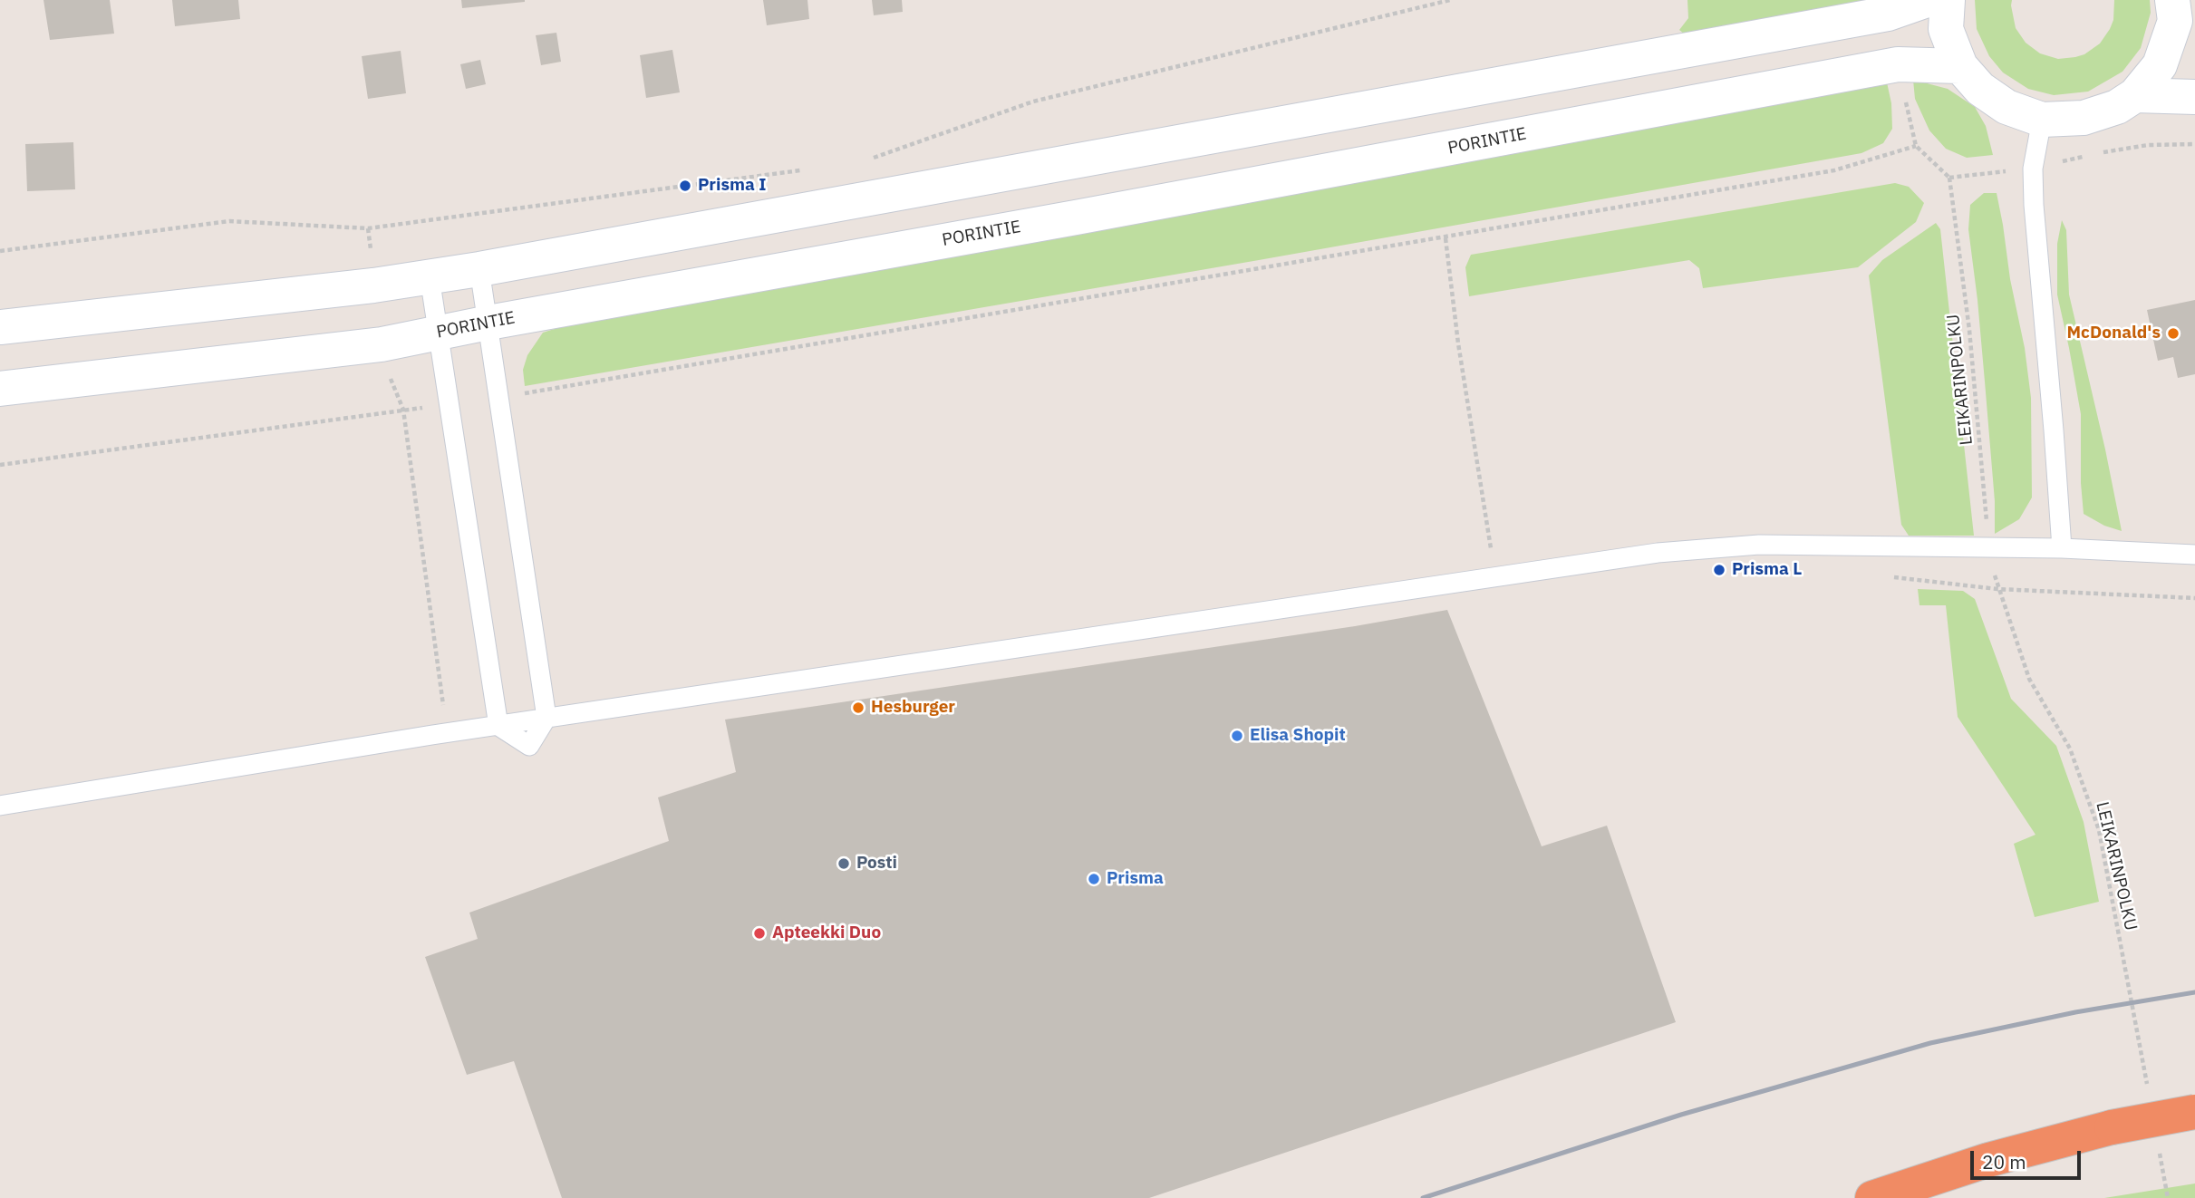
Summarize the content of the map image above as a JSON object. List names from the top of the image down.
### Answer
{
  "streets": {
    "main road": ["PORINTIE"],
    "path": ["LEIKARINPOLKU"]
  },
  "places": [
    "Prisma I",
    "McDonald's",
    "Prisma L",
    "Hesburger",
    "Elisa Shopit",
    "Posti",
    "Prisma",
    "Apteekki Duo"
  ],
  "scale_bar": "20 m"
}
